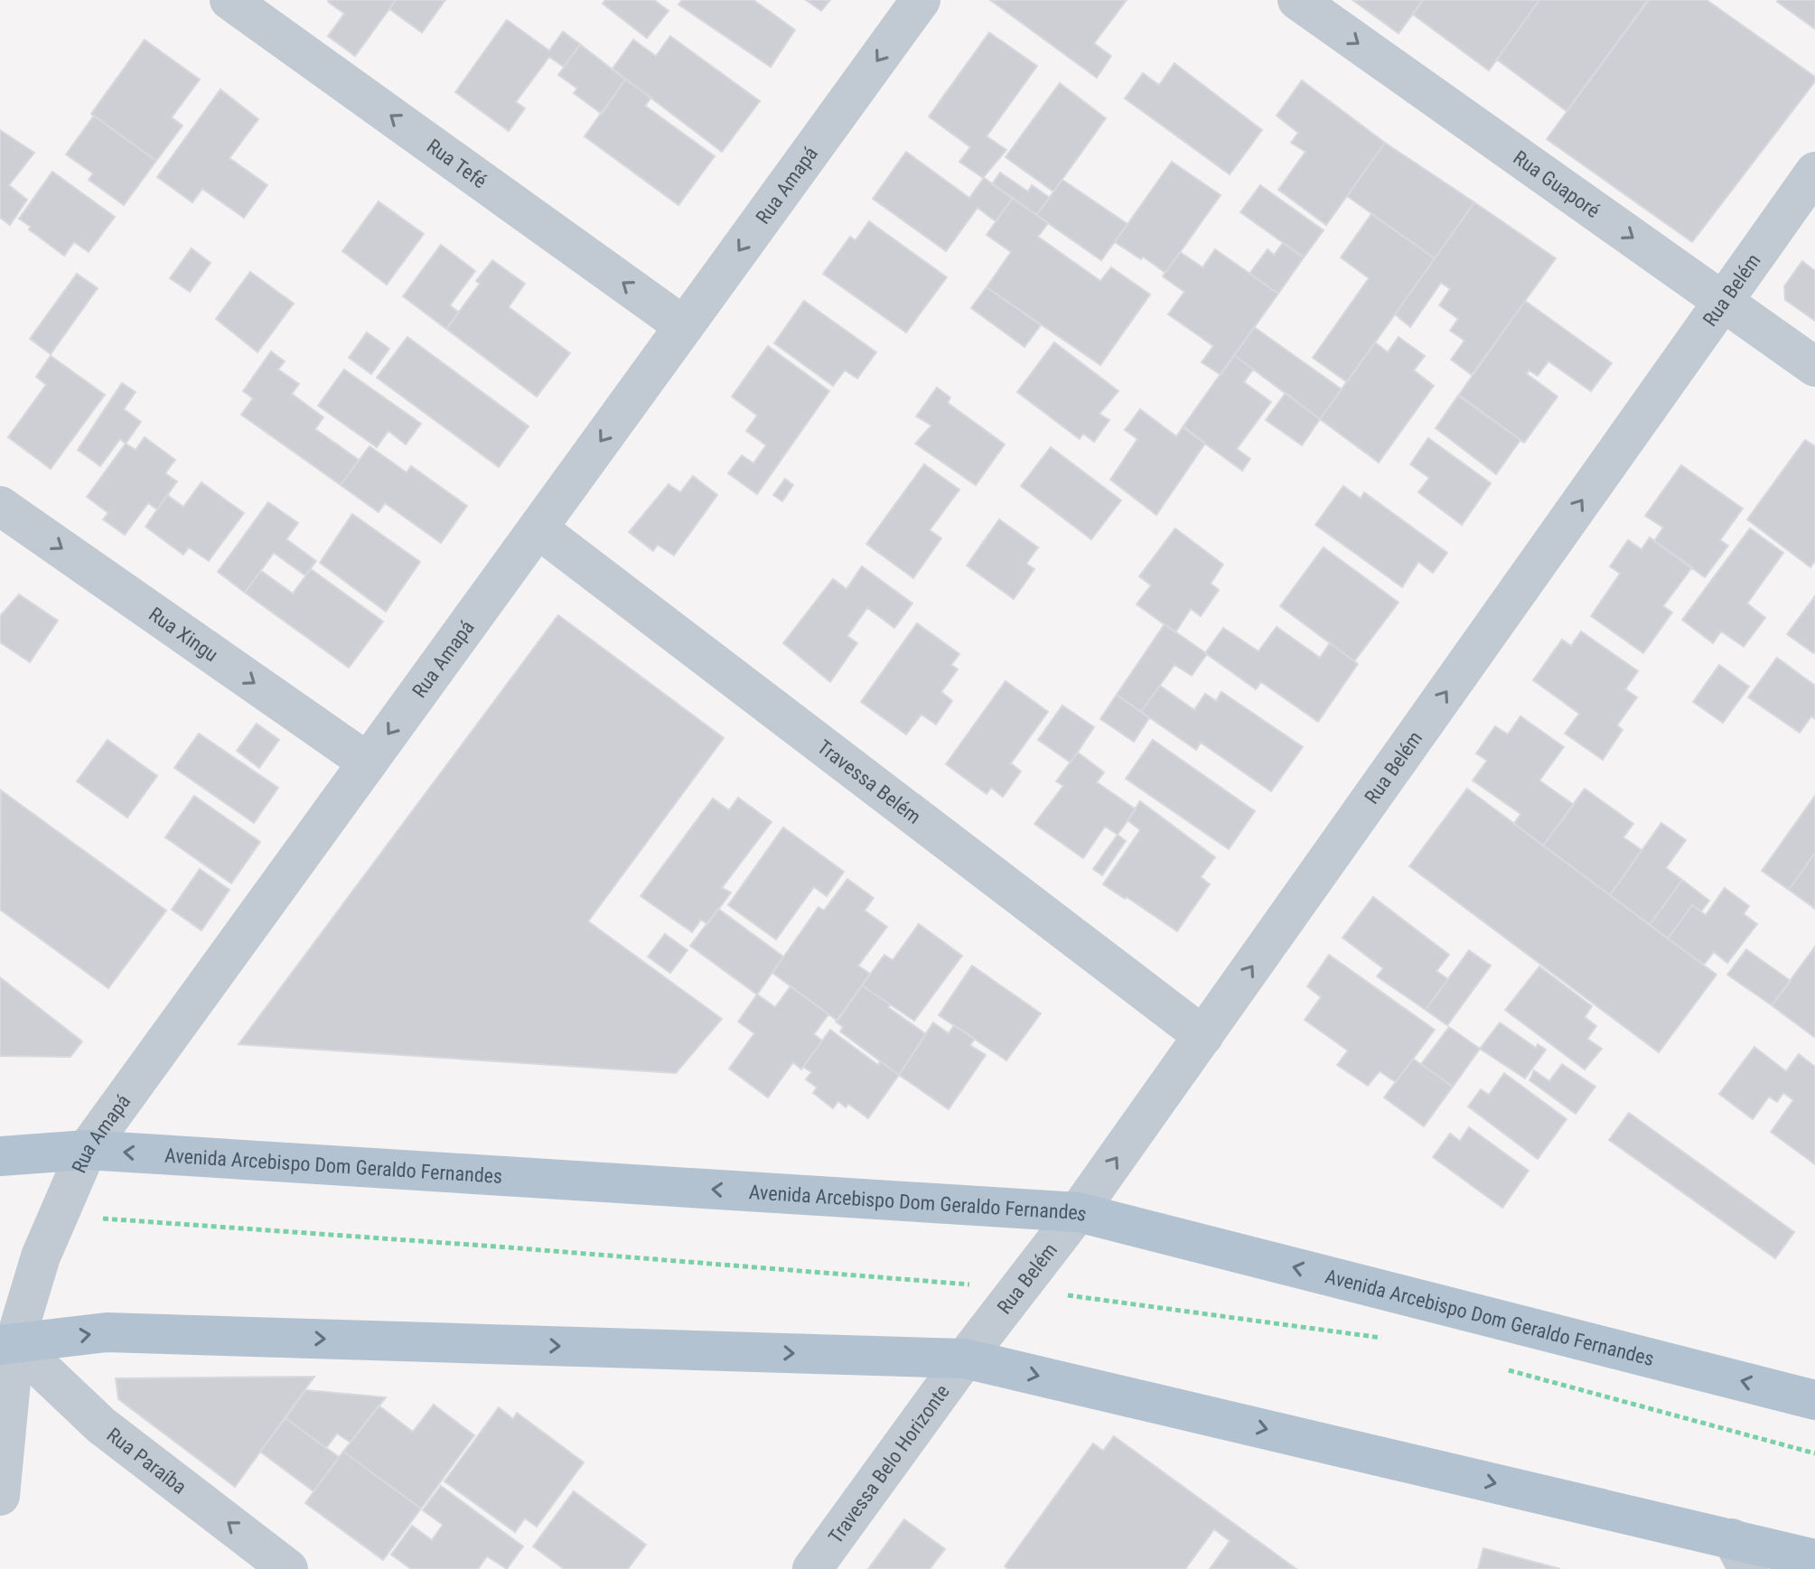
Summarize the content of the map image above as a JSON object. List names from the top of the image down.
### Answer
{
  "streets": {
    "main road": ["Avenida Arcebispo Dom Geraldo Fernandes"],
    "street": [
      "Rua Tefé",
      "Rua Guaporé",
      "Rua Amapá",
      "Rua Belém",
      "Rua Xingu",
      "Travessa Belém",
      "Rua Paraíba",
      "Travessa Belo Horizonte"
    ]
  },
  "crossings": [
    ["Rua Tefé", "Rua Amapá"],
    ["Rua Guaporé", "Rua Belém"],
    ["Rua Amapá", "Rua Xingu"],
    ["Rua Amapá", "Travessa Belém"],
    ["Rua Amapá", "Avenida Arcebispo Dom Geraldo Fernandes"],
    ["Rua Amapá", "Rua Paraíba"],
    ["Rua Belém", "Travessa Belém"],
    ["Rua Belém", "Avenida Arcebispo Dom Geraldo Fernandes"],
    ["Rua Belém", "Travessa Belo Horizonte"]
  ],
  "one_way": [
    "Rua Tefé",
    "Rua Guaporé",
    "Rua Amapá",
    "Rua Belém",
    "Rua Xingu",
    "Rua Paraíba"
  ]
}
